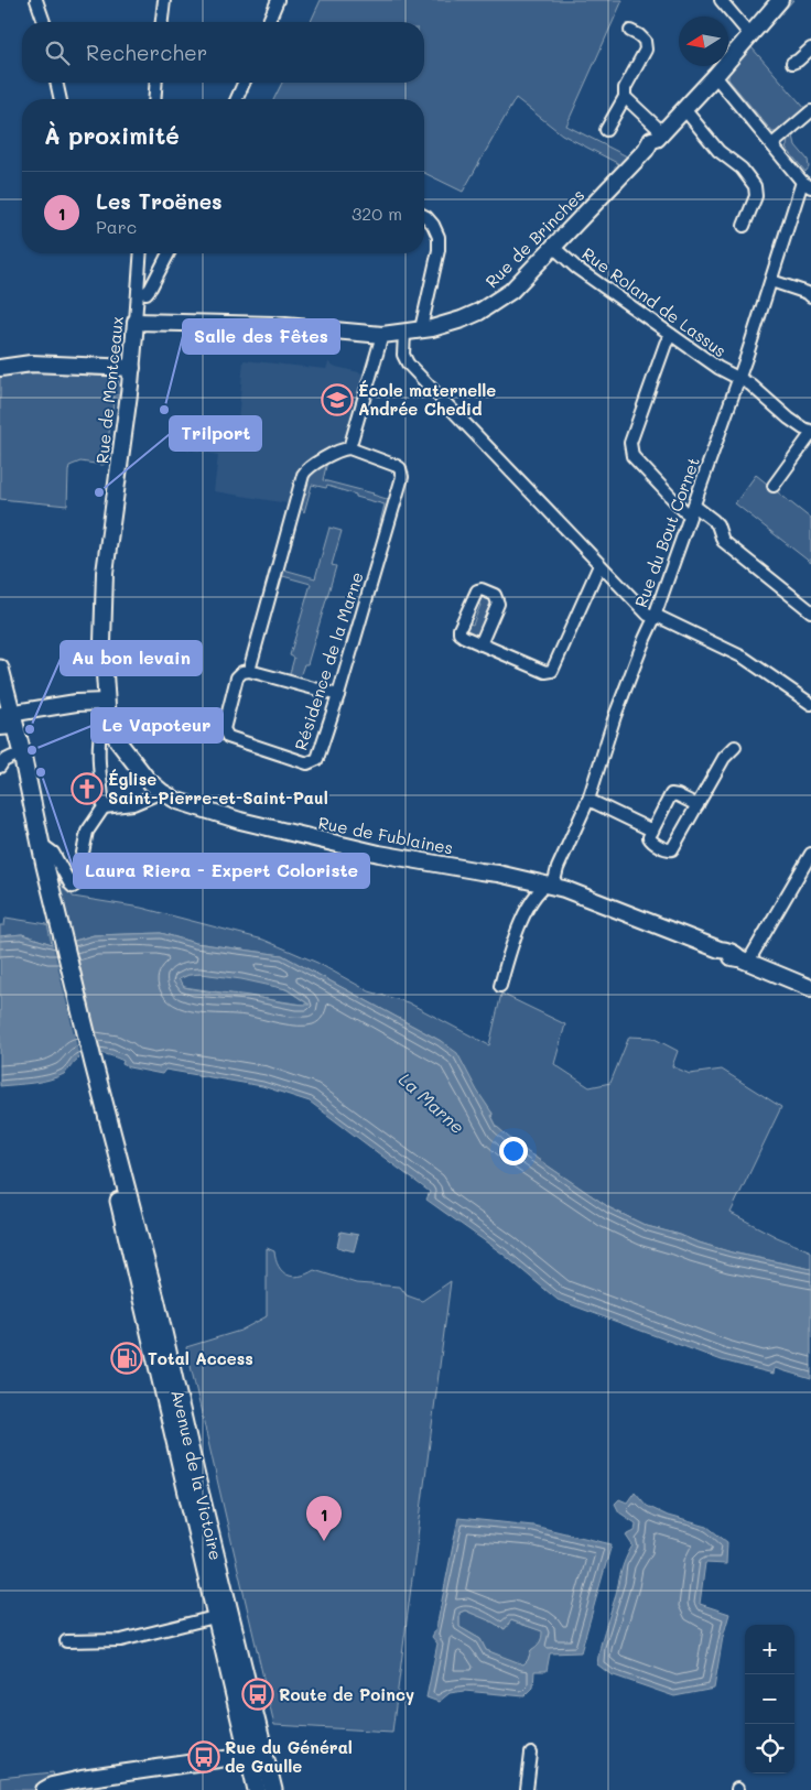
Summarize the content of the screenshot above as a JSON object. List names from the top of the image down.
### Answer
{
  "streets": {
    "main road": ["Avenue de la Victoire"],
    "street": [
      "Rue de Brinches",
      "Rue Roland de Lassus",
      "Rue de Montceaux",
      "Rue du Bout Cornet",
      "Résidence de la Marne",
      "Rue de Fublaines"
    ]
  },
  "crossings": [
    ["Rue de Brinches", "Rue Roland de Lassus"],
    ["Rue de Brinches", "Rue de Montceaux"],
    ["Rue Roland de Lassus", "Rue du Bout Cornet"],
    ["Rue de Montceaux", "Rue de Fublaines"],
    ["Rue du Bout Cornet", "Rue de Fublaines"]
  ],
  "water": ["La Marne"],
  "places": {
    "school or university": ["École maternelle Andrée Chedid"],
    "other": [
      "Salle des Fêtes",
      "Trilport",
      "Au bon levain",
      "Le Vapoteur",
      "Laura Riera - Expert Coloriste"
    ],
    "church": ["Église Saint-Pierre-et-Saint-Paul"],
    "fuel station": ["Total Access"],
    "bus stop": ["Route de Poincy", "Rue du Général de Gaulle"]
  },
  "north": "left",
  "page": {
    "search": "Rechercher",
    "heading": "À proximité",
    "list": [
      {
        "mark": "1",
        "name": "Les Troënes",
        "note": "Parc",
        "value": "320 m"
      }
    ],
    "pins": "1",
    "map_buttons": ["+", "−"]
  }
}
